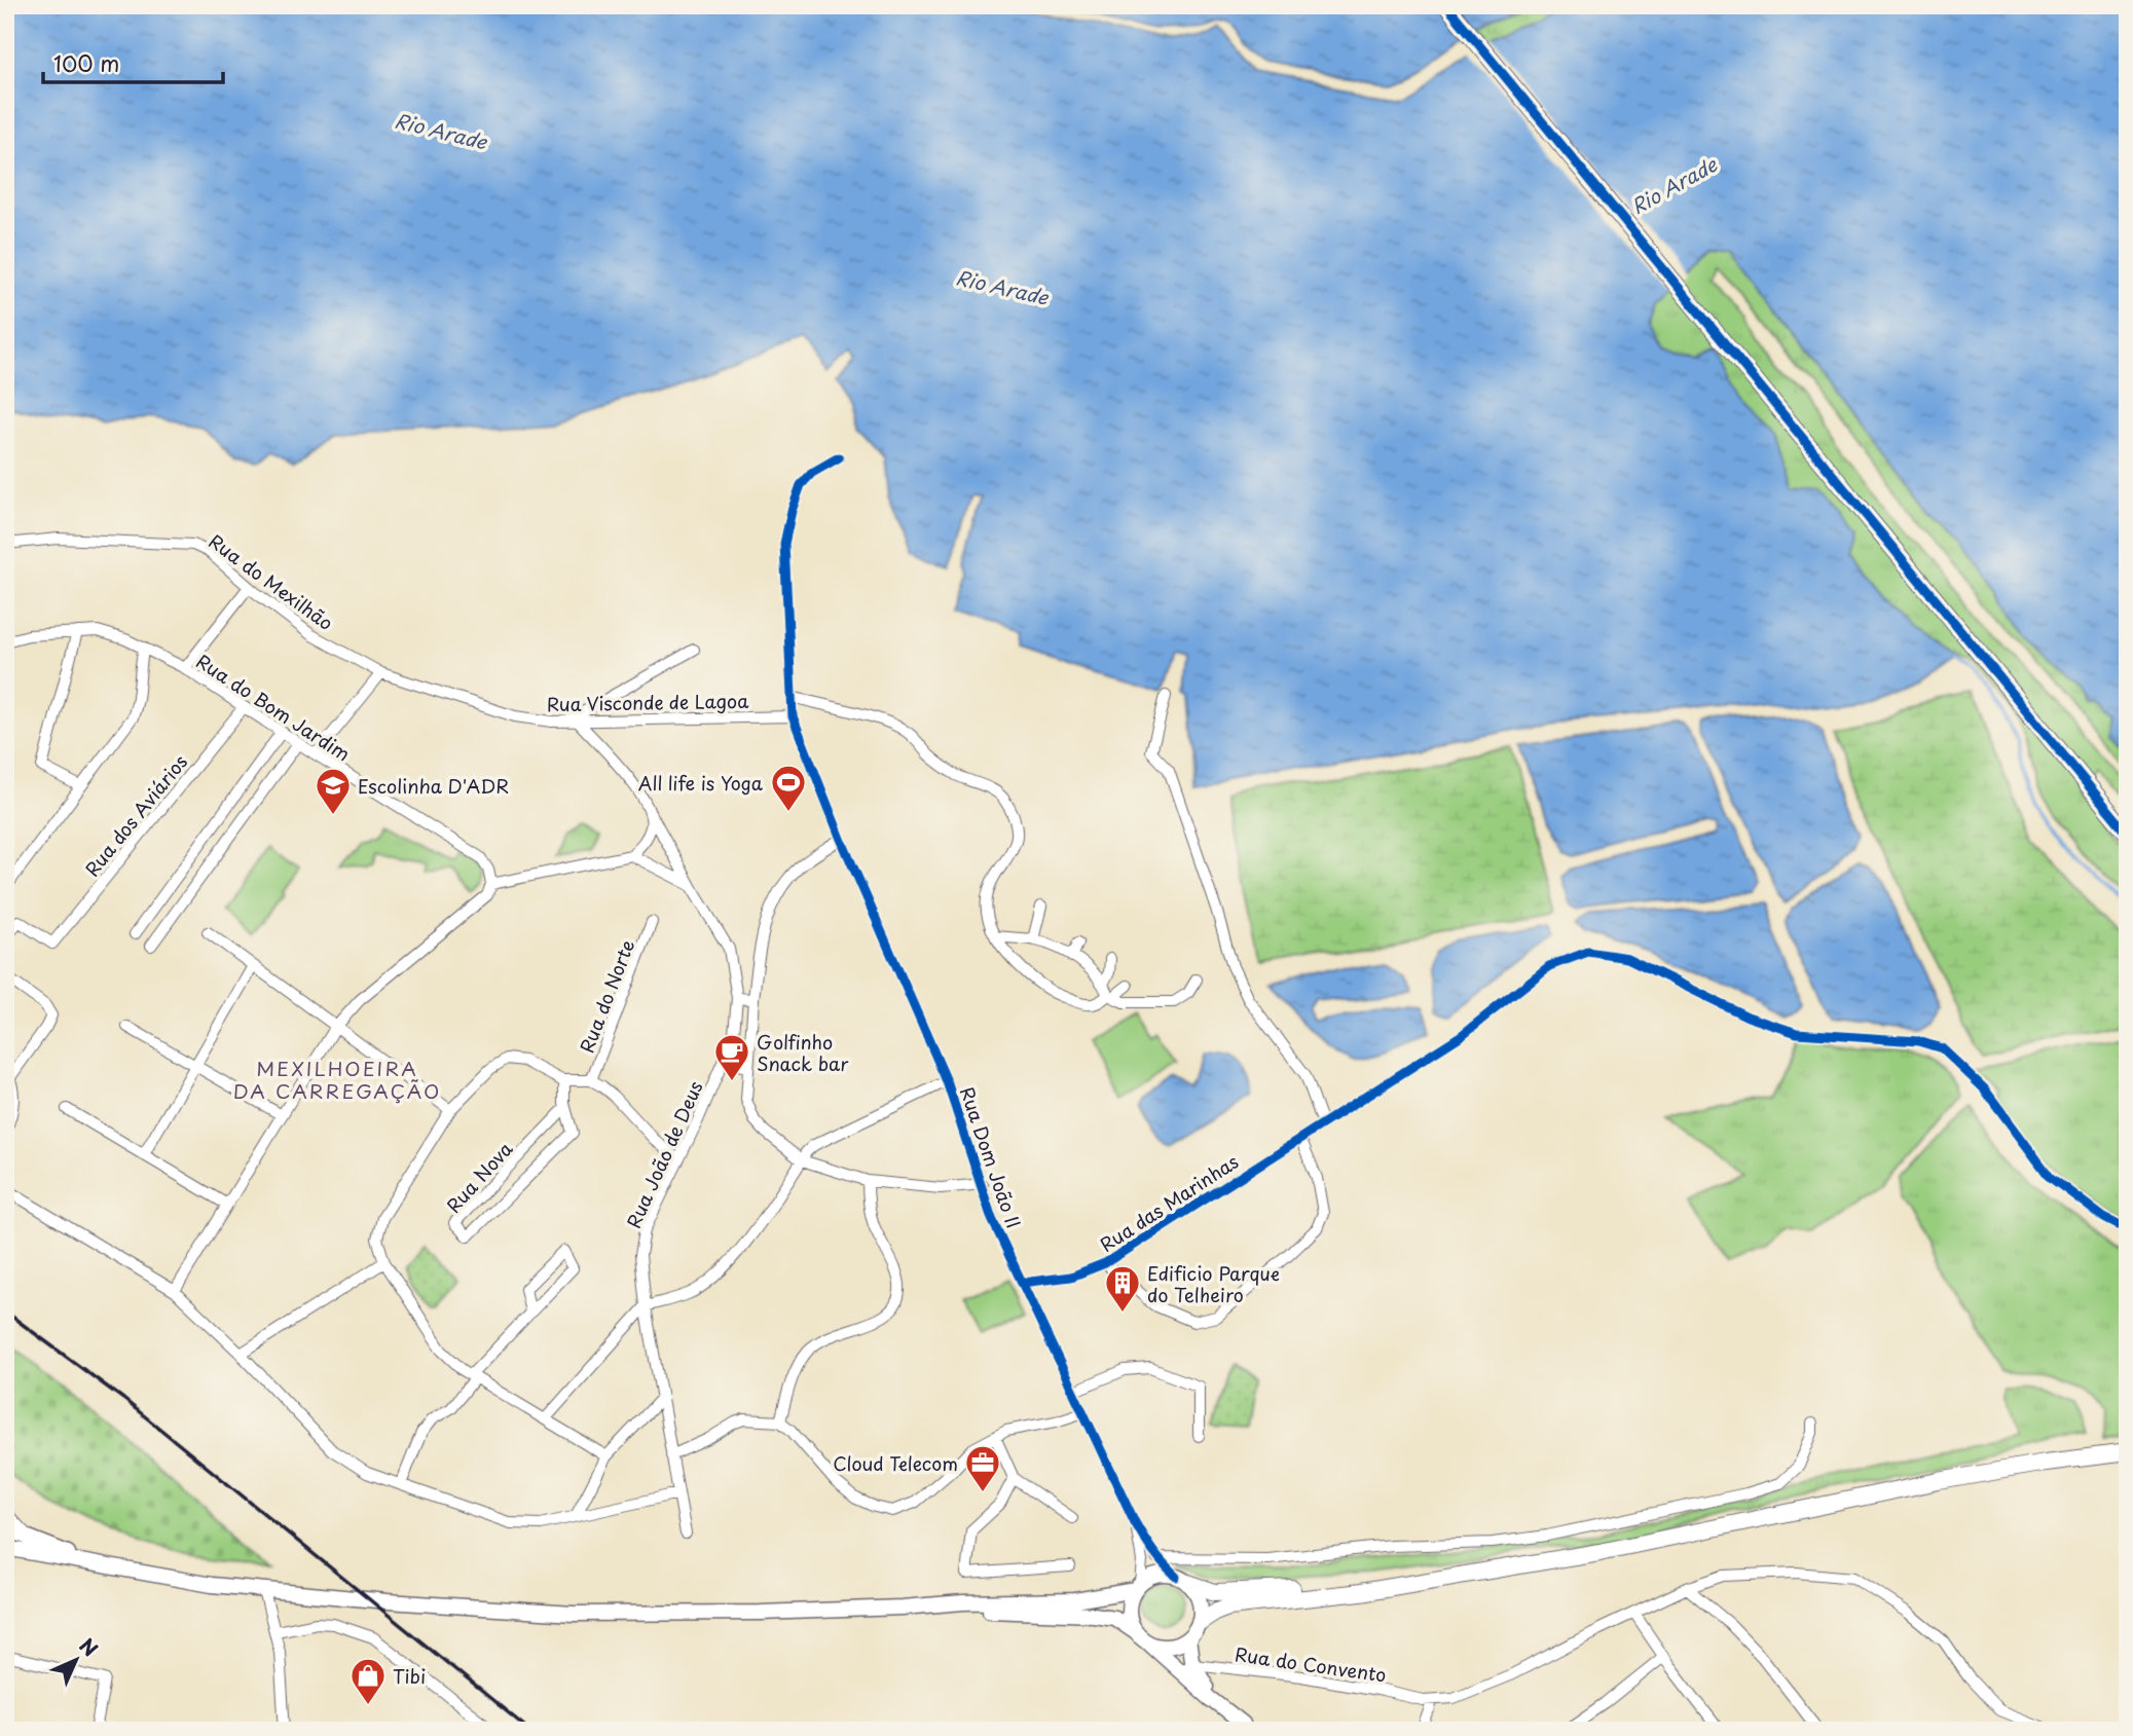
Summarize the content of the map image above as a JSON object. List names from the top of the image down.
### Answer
{
  "streets": {
    "street": [
      "Rua do Mexilhão",
      "Rua Visconde de Lagoa",
      "Rua do Bom Jardim",
      "Rua dos Aviários",
      "Rua do Norte",
      "Rua João de Deus",
      "Rua Dom João II",
      "Rua Nova",
      "Rua das Marinhas",
      "Rua do Convento"
    ]
  },
  "crossings": [
    ["Rua do Mexilhão", "Rua Visconde de Lagoa"],
    ["Rua Visconde de Lagoa", "Rua João de Deus"],
    ["Rua Visconde de Lagoa", "Rua Dom João II"],
    ["Rua do Bom Jardim", "Rua dos Aviários"],
    ["Rua Dom João II", "Rua das Marinhas"]
  ],
  "districts": ["MEXILHOEIRA DA CARREGAÇÃO"],
  "water": ["Rio Arade"],
  "places": {
    "sports": ["All life is Yoga"],
    "school or university": ["Escolinha D'ADR"],
    "cafe": ["Golfinho Snack bar"],
    "building": ["Edificio Parque do Telheiro"],
    "office": ["Cloud Telecom"],
    "shop": ["Tibi"]
  },
  "scale_bar": "100 m",
  "north": "top right"
}
